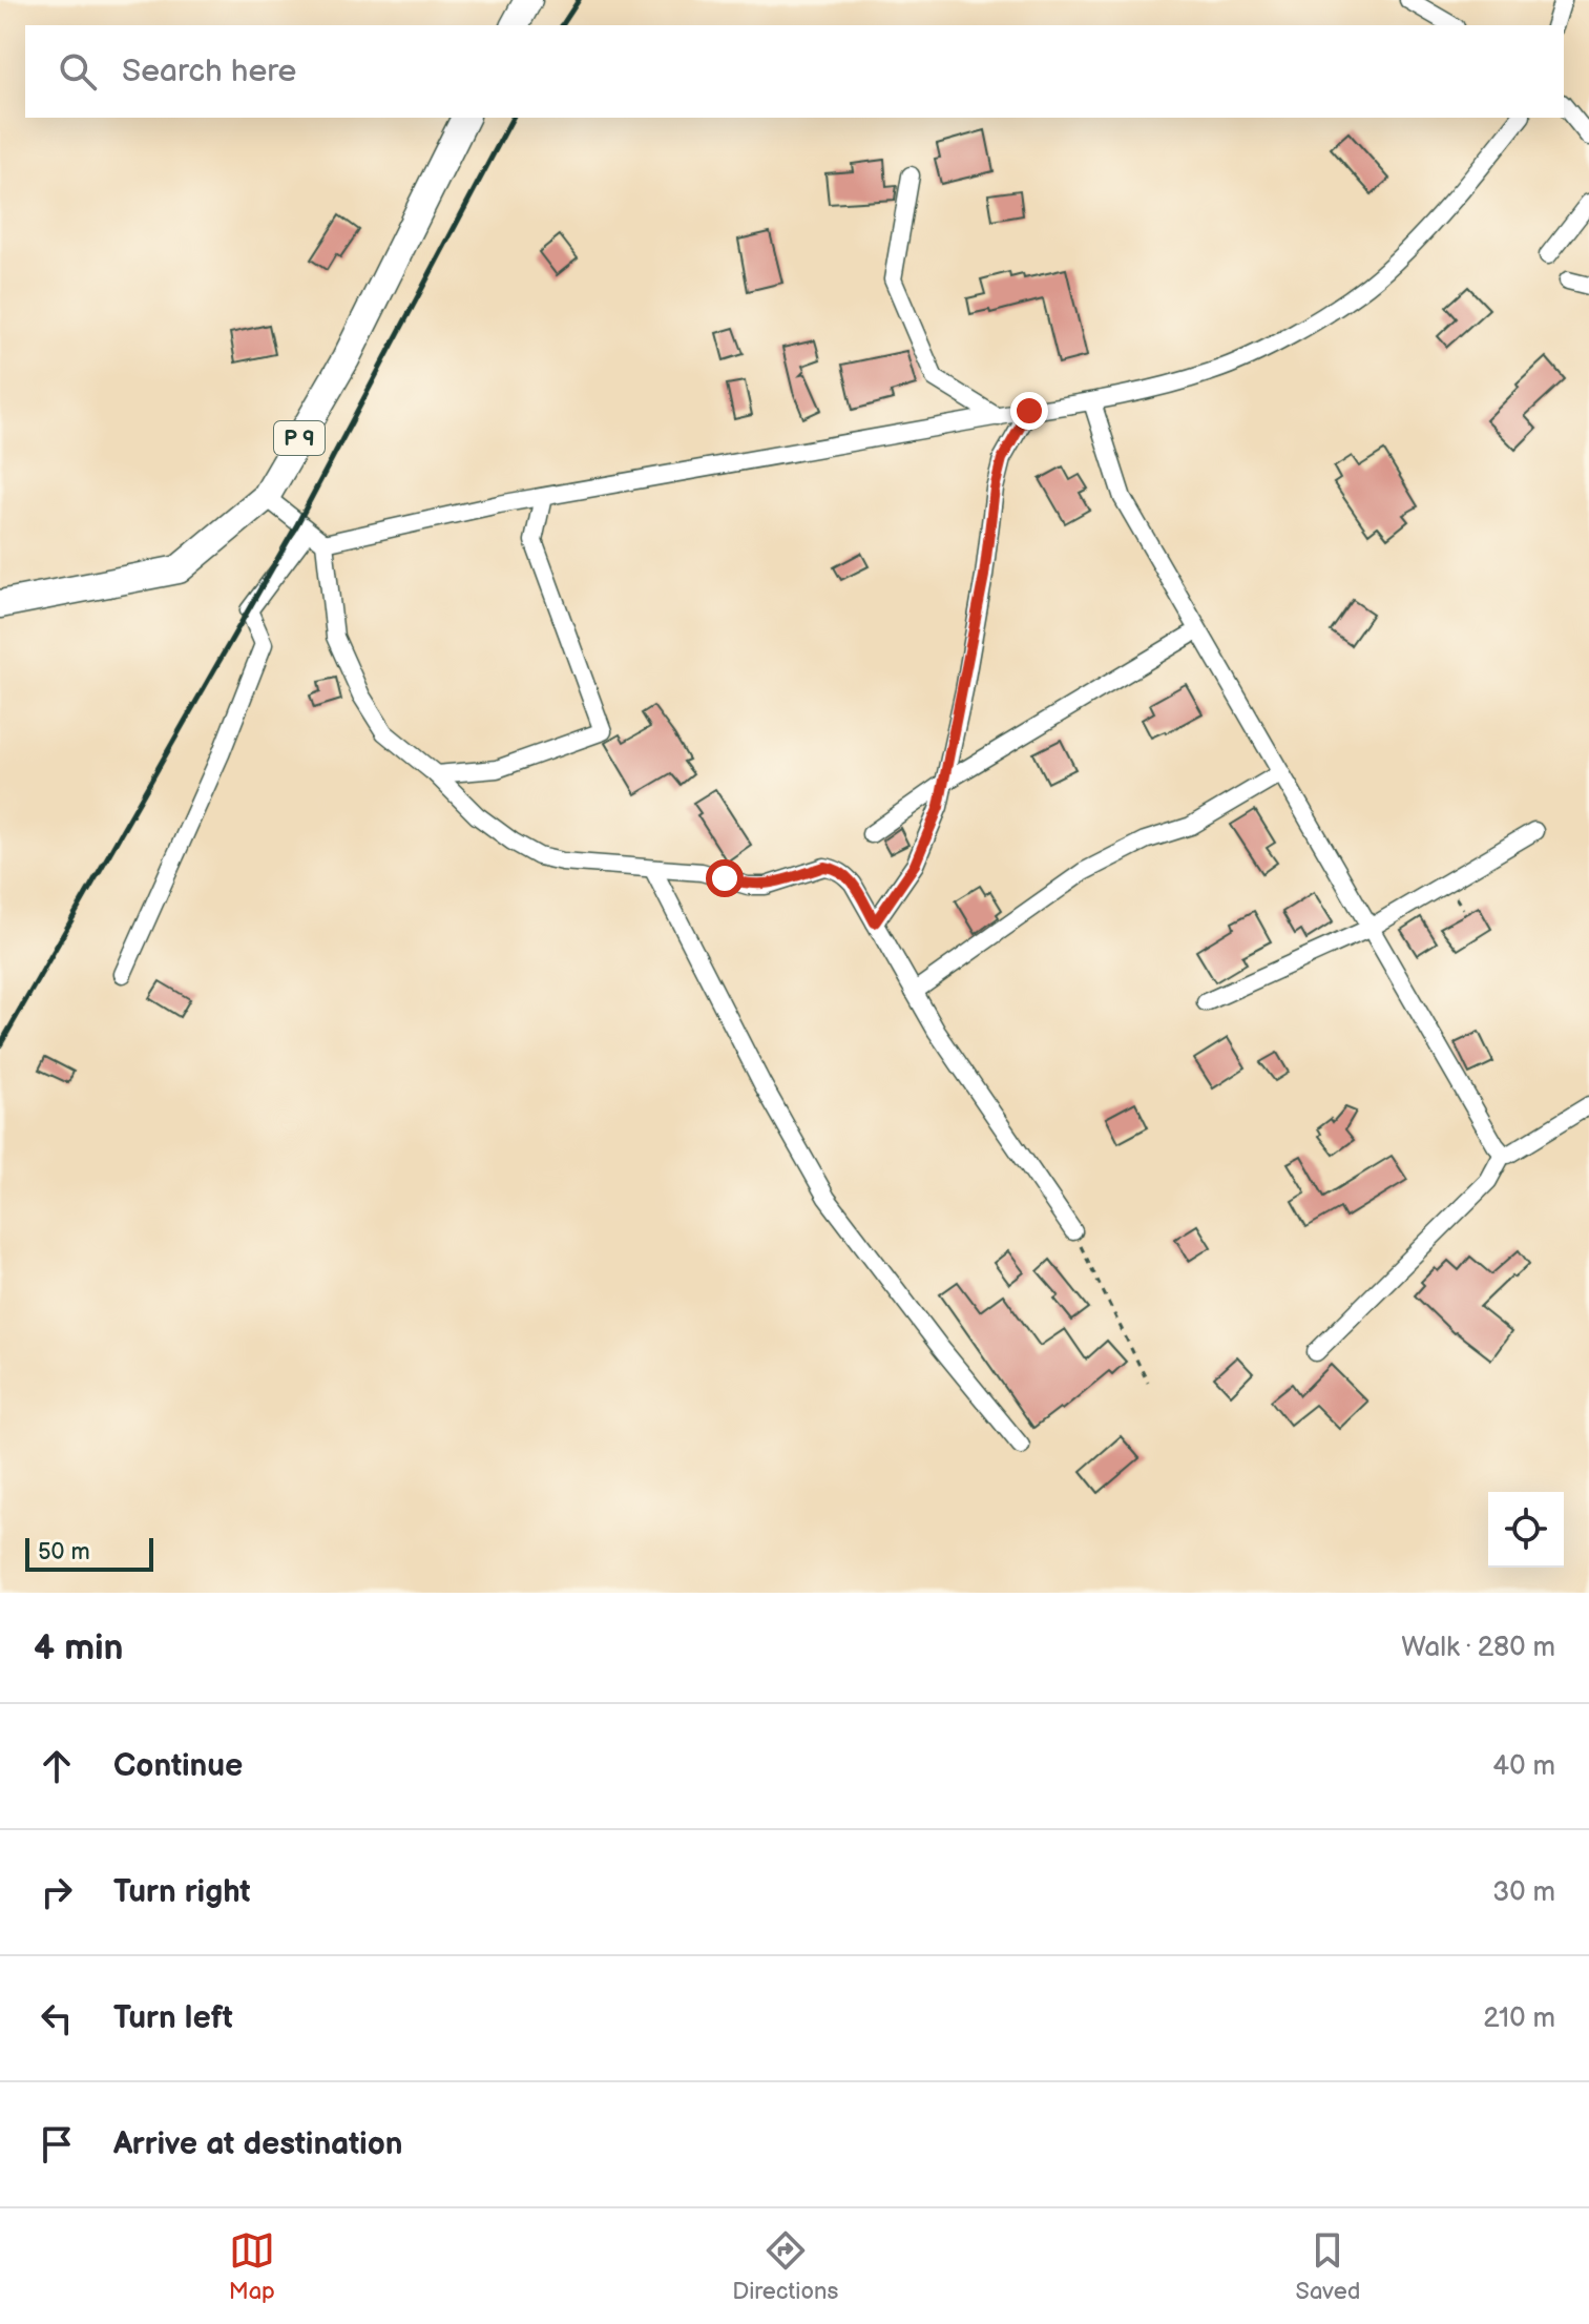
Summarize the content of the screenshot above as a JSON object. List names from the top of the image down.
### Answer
{
  "streets": {
    "main road": ["P 9"]
  },
  "scale_bar": "50 m",
  "page": {
    "search": "Search here",
    "scale": "50 m",
    "heading": ["4 min", "Walk · 280 m"],
    "list": [
      ["Continue", "40 m"],
      ["Turn right", "30 m"],
      ["Turn left", "210 m"],
      "Arrive at destination"
    ],
    "nav": ["Map", "Directions", "Saved"]
  }
}
